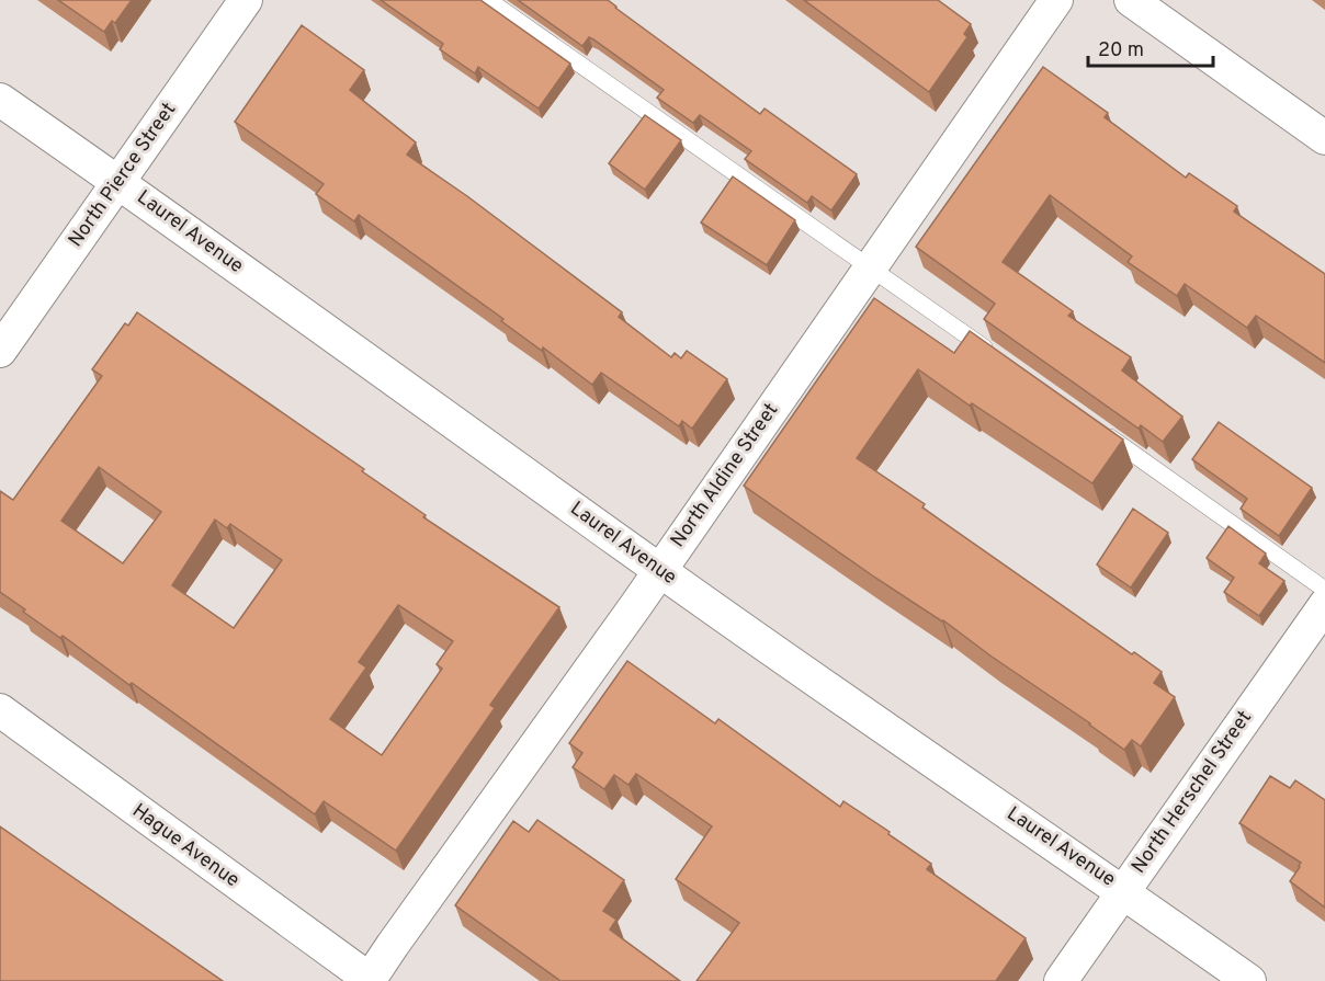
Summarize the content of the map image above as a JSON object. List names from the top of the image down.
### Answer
{
  "streets": {
    "street": [
      "North Pierce Street",
      "Laurel Avenue",
      "North Aldine Street",
      "North Herschel Street",
      "Hague Avenue"
    ]
  },
  "crossings": [
    ["North Pierce Street", "Laurel Avenue"],
    ["Laurel Avenue", "North Aldine Street"],
    ["Laurel Avenue", "North Herschel Street"],
    ["North Aldine Street", "Hague Avenue"]
  ],
  "scale_bar": "20 m"
}
